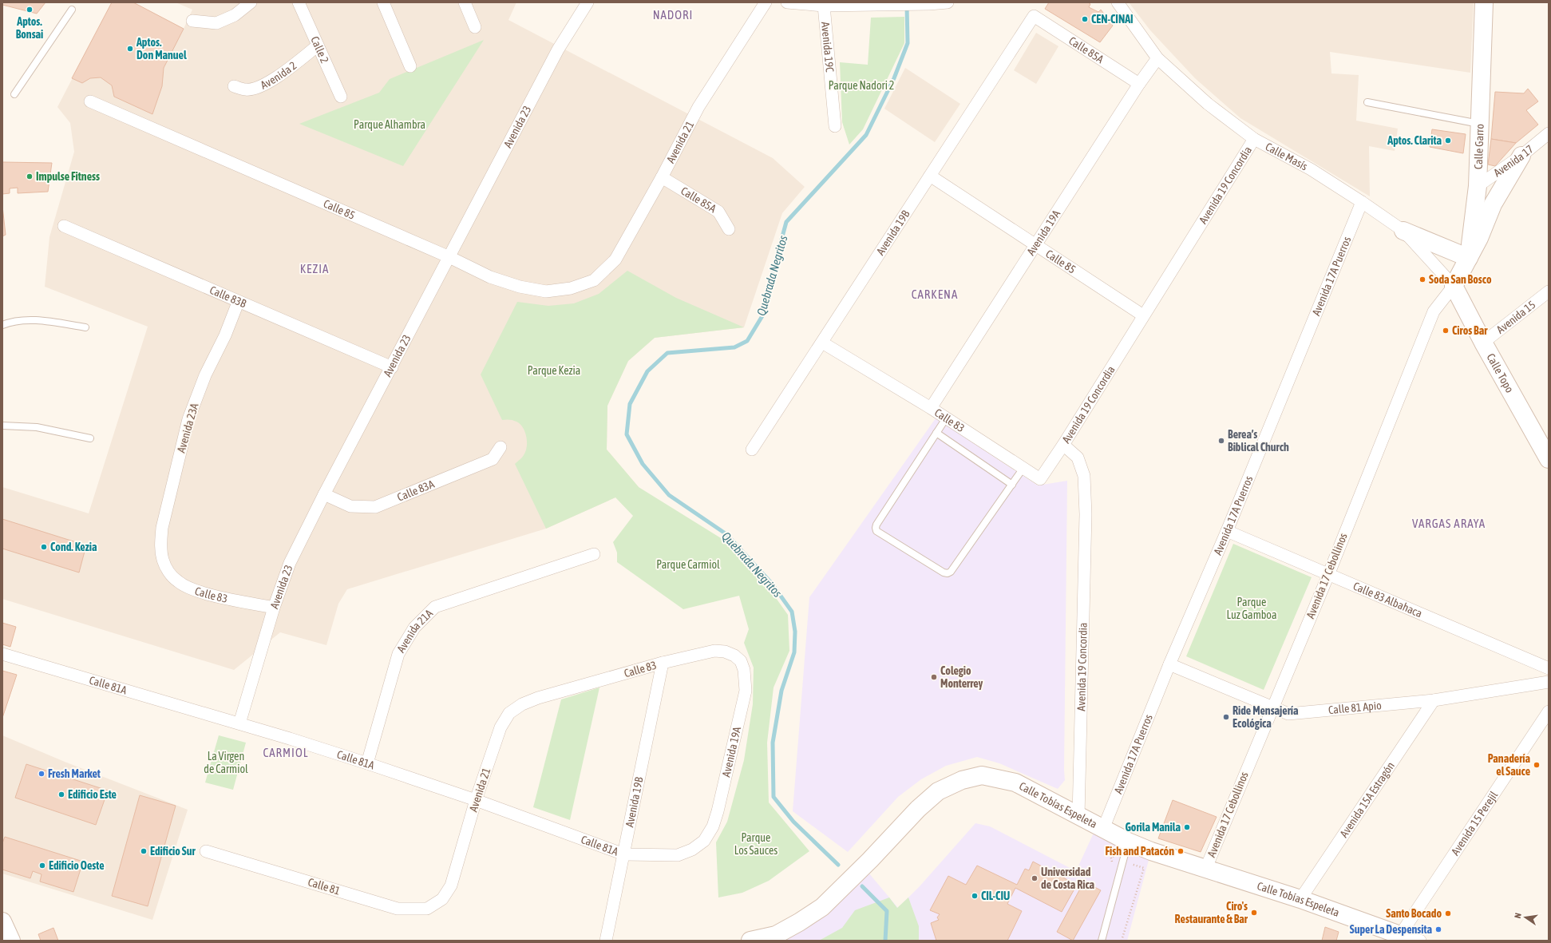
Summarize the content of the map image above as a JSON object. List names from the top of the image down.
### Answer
{
  "streets": {
    "street": [
      "Avenida 19C",
      "Calle 2",
      "Calle 85A",
      "Avenida 2",
      "Avenida 23",
      "Avenida 21",
      "Calle Garro",
      "Calle Masís",
      "Avenida 17",
      "Avenida 19 Concordia",
      "Calle 85",
      "Avenida 19B",
      "Avenida 19A",
      "Avenida 17A Puerros",
      "Calle 83B",
      "Avenida 15",
      "Calle Topo",
      "Calle 83",
      "Avenida 23A",
      "Calle 83A",
      "Avenida 17 Cebollinos",
      "Calle 83 Albahaca",
      "Avenida 21A",
      "Calle 81A",
      "Calle 81 Apio",
      "Avenida 15A Estragón",
      "Calle Tobías Espeleta",
      "Avenida 15 Perejil",
      "Calle 81"
    ]
  },
  "crossings": [
    ["Calle 2", "Avenida 2"],
    ["Calle 85A", "Avenida 21"],
    ["Calle 85A", "Avenida 19B"],
    ["Calle 85A", "Avenida 19A"],
    ["Avenida 23", "Calle 85"],
    ["Avenida 23", "Calle 83B"],
    ["Avenida 23", "Calle 83"],
    ["Avenida 23", "Calle 83A"],
    ["Avenida 23", "Calle 81A"],
    ["Avenida 21", "Calle 85"],
    ["Avenida 21", "Calle 83"],
    ["Avenida 21", "Calle 81A"],
    ["Avenida 21", "Calle 81"],
    ["Calle Garro", "Calle Masís"],
    ["Calle Garro", "Avenida 17"],
    ["Calle Garro", "Calle Topo"],
    ["Calle Garro", "Avenida 17 Cebollinos"],
    ["Calle Masís", "Avenida 19 Concordia"],
    ["Calle Masís", "Avenida 19A"],
    ["Calle Masís", "Avenida 17A Puerros"],
    ["Calle Masís", "Calle Topo"],
    ["Calle Masís", "Avenida 17 Cebollinos"],
    ["Avenida 19 Concordia", "Calle 85"],
    ["Avenida 19 Concordia", "Calle 83"],
    ["Avenida 19 Concordia", "Calle Tobías Espeleta"],
    ["Calle 85", "Avenida 19B"],
    ["Calle 85", "Avenida 19A"],
    ["Avenida 19B", "Calle 83"],
    ["Avenida 19B", "Calle 81A"],
    ["Avenida 19A", "Calle 83"],
    ["Avenida 19A", "Calle 81A"],
    ["Avenida 17A Puerros", "Calle 83 Albahaca"],
    ["Avenida 17A Puerros", "Calle 81 Apio"],
    ["Avenida 17A Puerros", "Calle Tobías Espeleta"],
    ["Calle 83B", "Avenida 23A"],
    ["Avenida 15", "Calle Topo"],
    ["Calle Topo", "Avenida 17 Cebollinos"],
    ["Calle 83", "Avenida 23A"],
    ["Avenida 17 Cebollinos", "Calle 83 Albahaca"],
    ["Avenida 17 Cebollinos", "Calle 81 Apio"],
    ["Avenida 17 Cebollinos", "Calle Tobías Espeleta"],
    ["Avenida 21A", "Calle 81A"],
    ["Calle 81 Apio", "Avenida 15A Estragón"],
    ["Avenida 15A Estragón", "Calle Tobías Espeleta"],
    ["Calle Tobías Espeleta", "Avenida 15 Perejil"]
  ],
  "districts": [
    "NADORI",
    "KEZIA",
    "CARKENA",
    "VARGAS ARAYA",
    "CARMIOL"
  ],
  "water": ["Quebrada Negritos"],
  "parks": [
    "Parque Nadori 2",
    "Parque Alhambra",
    "Parque Kezia",
    "Parque Carmiol",
    "Parque Luz Gamboa",
    "La Virgen de Carmiol",
    "Parque Los Sauces"
  ],
  "places": [
    "Aptos. Bonsai",
    "CEN-CINAI",
    "Aptos. Don Manuel",
    "Aptos. Clarita",
    "Impulse Fitness",
    "Soda San Bosco",
    "Ciros Bar",
    "Berea’s Biblical Church",
    "Cond. Kezia",
    "Colegio Monterrey",
    "Ride Mensajería Ecológica",
    "Panadería el Sauce",
    "Fresh Market",
    "Edificio Este",
    "Gorila Manila",
    "Edificio Sur",
    "Fish and Patacón",
    "Edificio Oeste",
    "Universidad de Costa Rica",
    "CIL-CIU",
    "Ciro's Restaurante & Bar",
    "Santo Bocado",
    "Super La Despensita"
  ],
  "north": "left"
}
